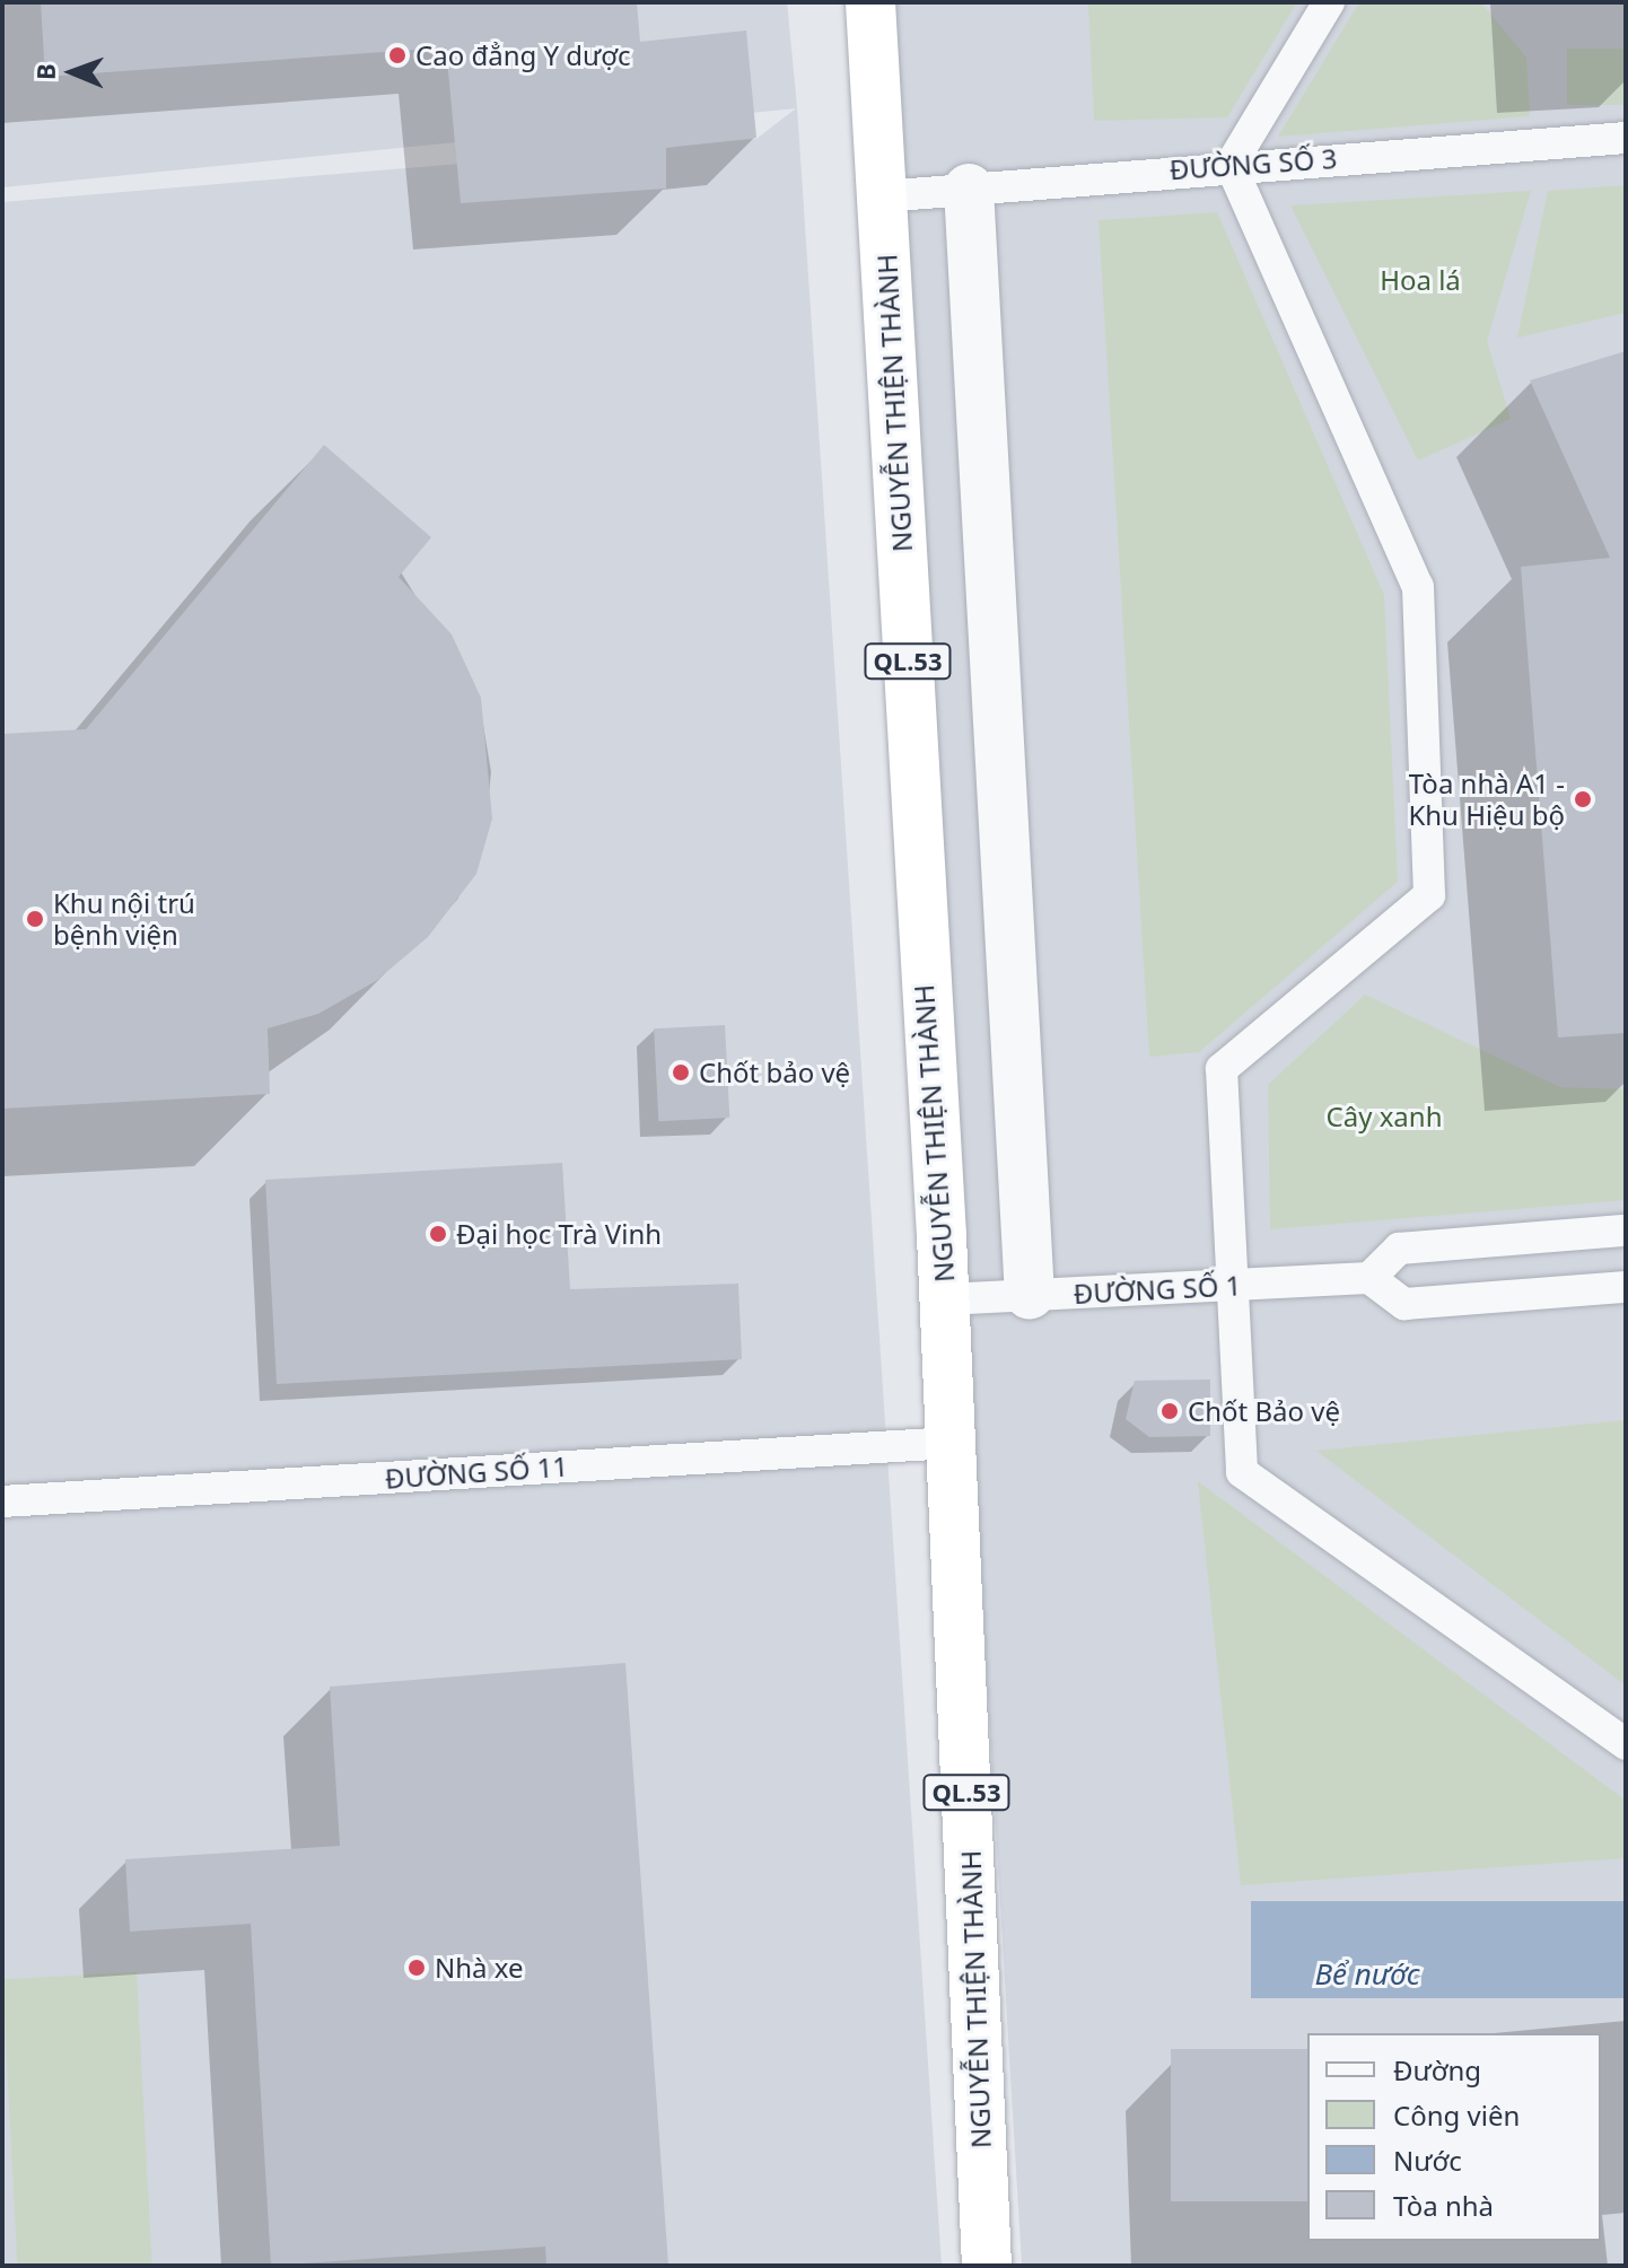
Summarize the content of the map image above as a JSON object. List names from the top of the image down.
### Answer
{
  "streets": {
    "highway": ["NGUYỄN THIỆN THÀNH", "QL.53"],
    "lane": ["ĐƯỜNG SỐ 3", "ĐƯỜNG SỐ 1", "ĐƯỜNG SỐ 11"]
  },
  "crossings": [
    ["ĐƯỜNG SỐ 3", "NGUYỄN THIỆN THÀNH"],
    ["NGUYỄN THIỆN THÀNH", "ĐƯỜNG SỐ 1"],
    ["NGUYỄN THIỆN THÀNH", "ĐƯỜNG SỐ 11"]
  ],
  "water": ["Bể nước"],
  "parks": ["Hoa lá", "Cây xanh"],
  "places": [
    "Cao đẳng Y dược",
    "Tòa nhà A1 - Khu Hiệu bộ",
    "Khu nội trú bệnh viện",
    "Chốt bảo vệ",
    "Đại học Trà Vinh",
    "Chốt Bảo vệ",
    "Nhà xe"
  ],
  "legend": [
    "Đường",
    "Công viên",
    "Nước",
    "Tòa nhà"
  ],
  "north": "left"
}
